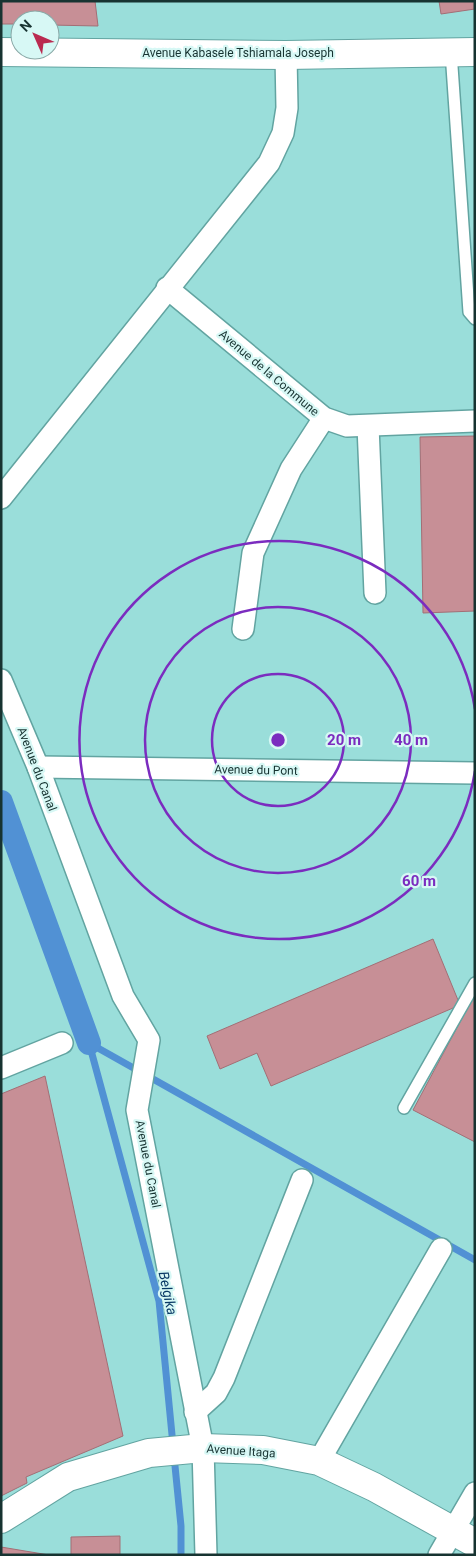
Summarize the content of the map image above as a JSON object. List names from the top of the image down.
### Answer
{
  "streets": {
    "street": [
      "Avenue Kabasele Tshiamala Joseph",
      "Avenue de la Commune",
      "Avenue du Canal",
      "Avenue du Pont",
      "Avenue Itaga"
    ]
  },
  "crossings": [
    ["Avenue du Canal", "Avenue du Pont"],
    ["Avenue du Canal", "Avenue Itaga"]
  ],
  "water": ["Belgika"],
  "north": "top left",
  "rings": ["20 m", "40 m", "60 m"]
}
